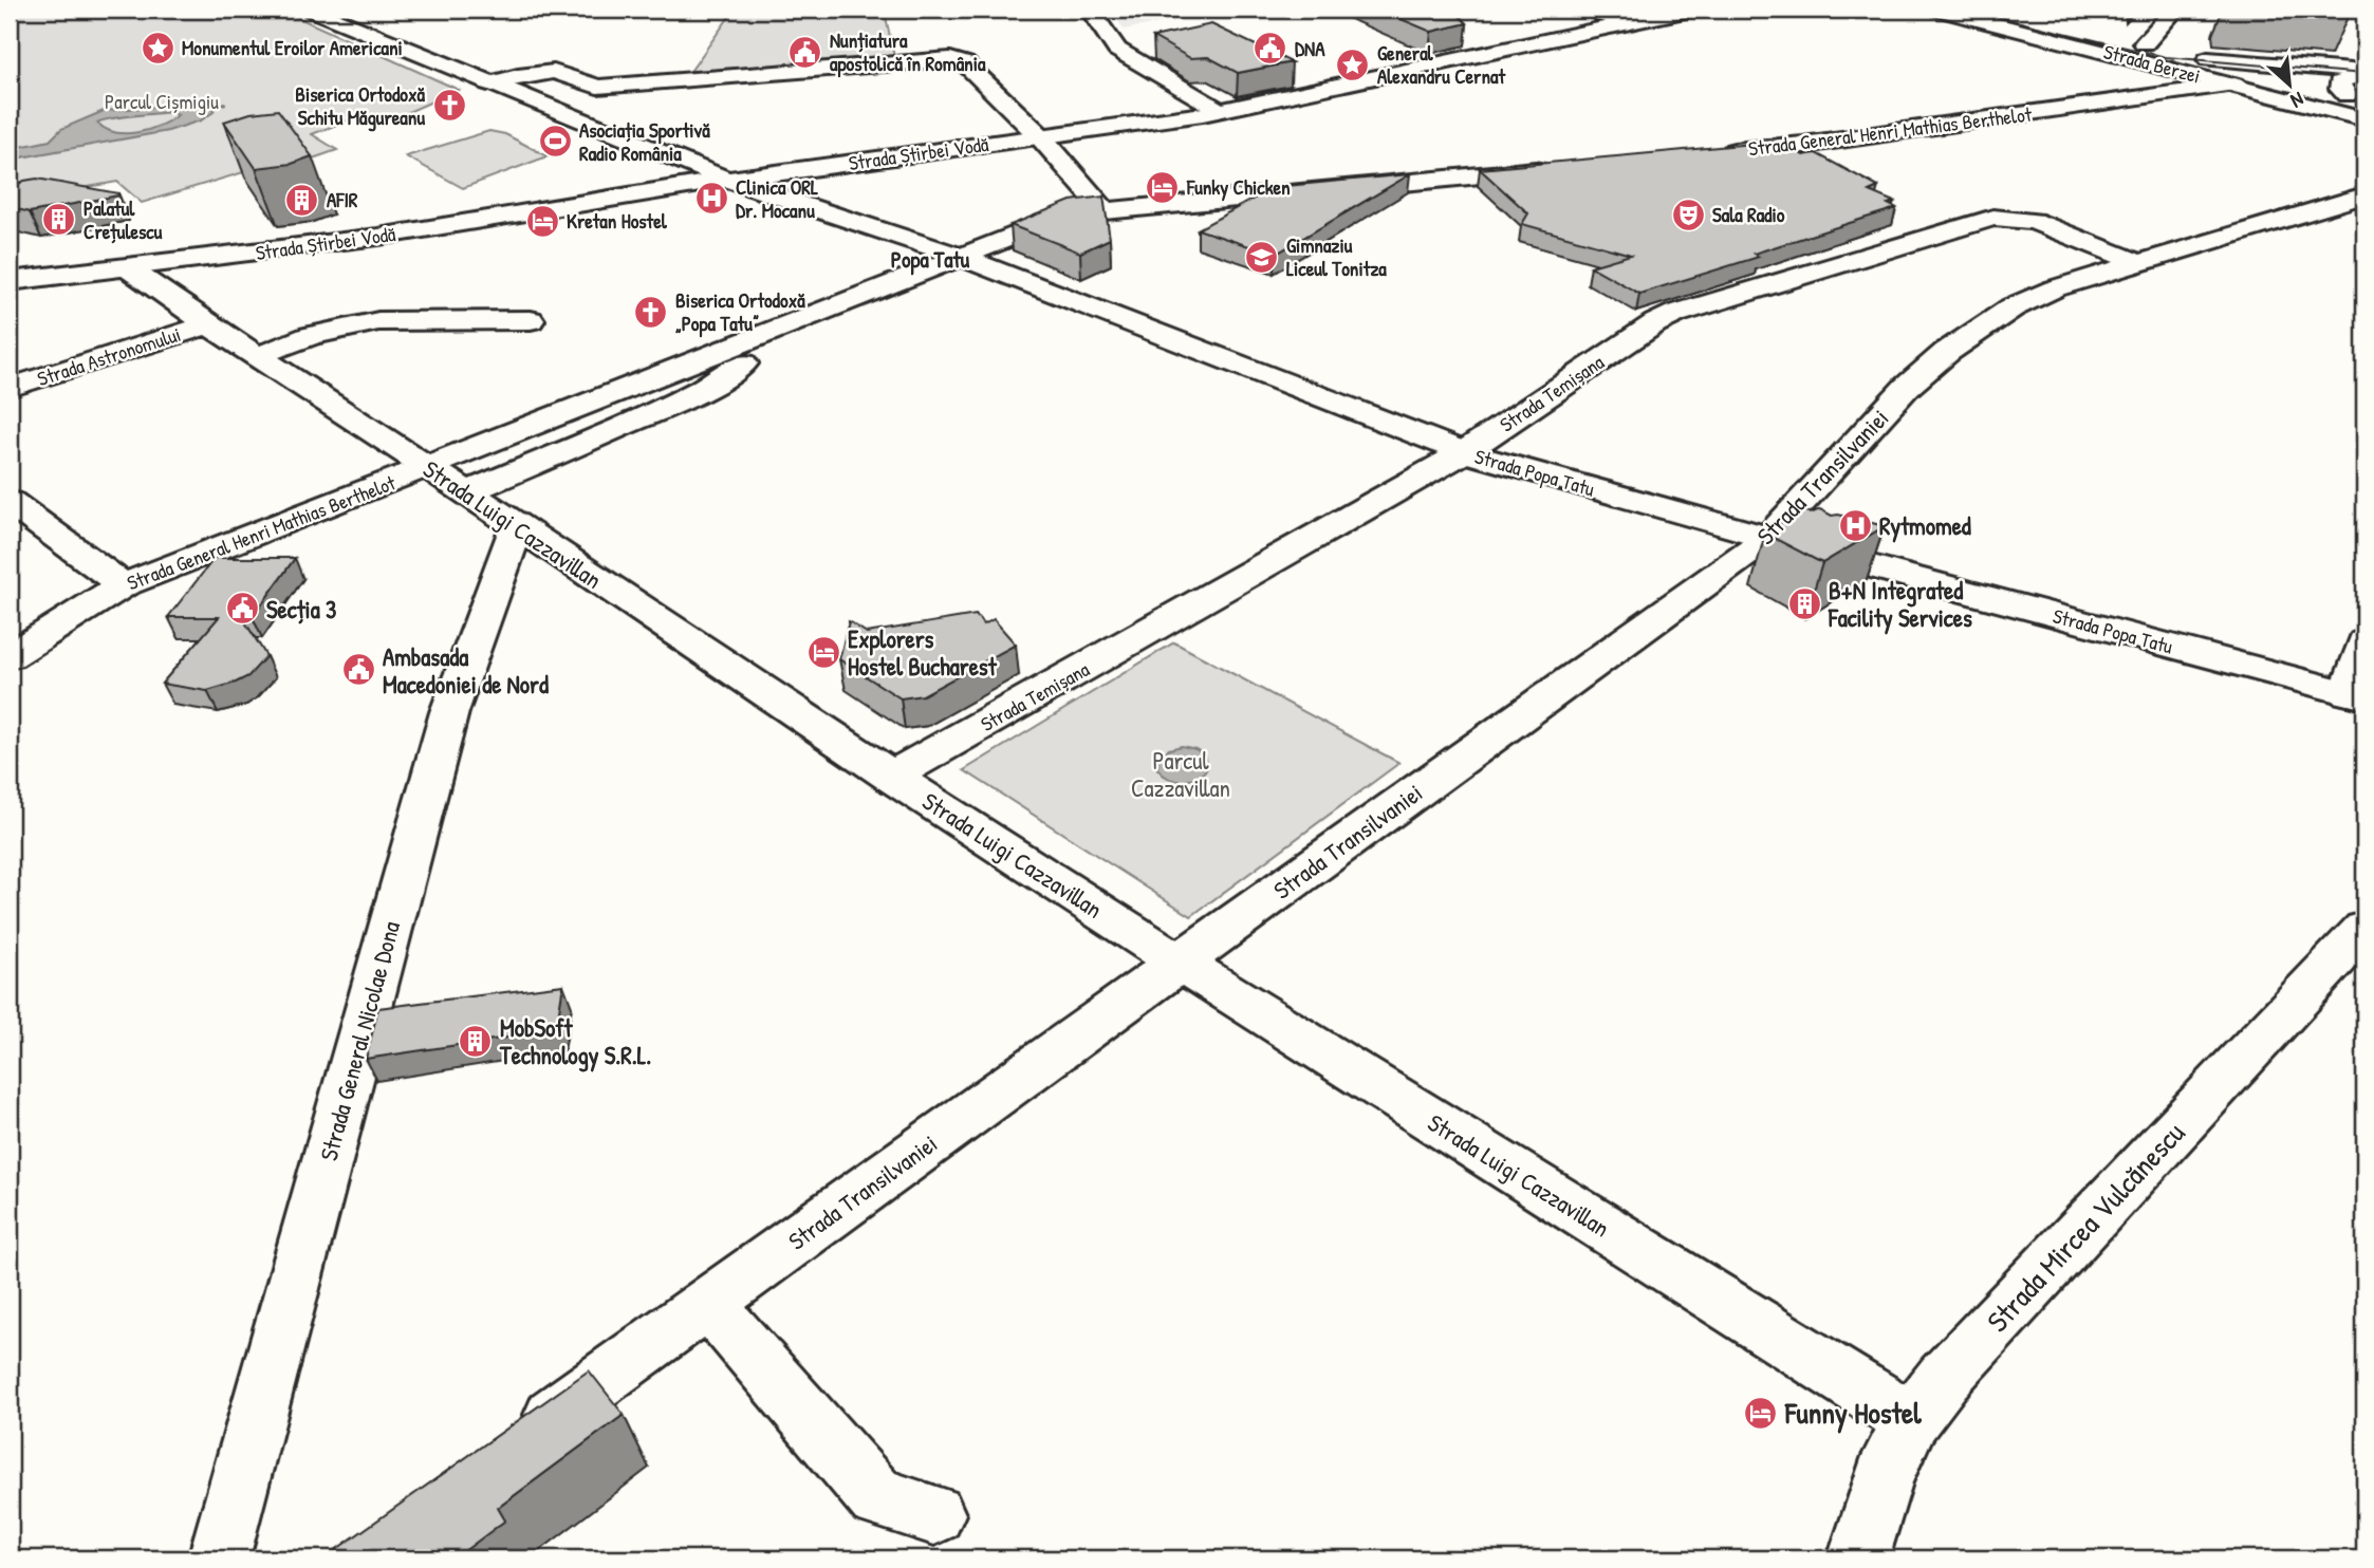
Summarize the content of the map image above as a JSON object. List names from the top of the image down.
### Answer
{
  "streets": {
    "street": [
      "Strada Berzei",
      "Strada General Henri Mathias Berthelot",
      "Strada Știrbei Vodă",
      "Strada Astronomului",
      "Strada Temișana",
      "Strada Popa Tatu",
      "Strada Transilvaniei",
      "Strada Luigi Cazzavillan",
      "Strada General Nicolae Dona",
      "Strada Mircea Vulcănescu"
    ]
  },
  "crossings": [
    ["Strada Berzei", "Strada General Henri Mathias Berthelot"],
    ["Strada General Henri Mathias Berthelot", "Strada Popa Tatu"],
    ["Strada General Henri Mathias Berthelot", "Strada Luigi Cazzavillan"],
    ["Strada Știrbei Vodă", "Strada Popa Tatu"],
    ["Strada Știrbei Vodă", "Strada Luigi Cazzavillan"],
    ["Strada Astronomului", "Strada Luigi Cazzavillan"],
    ["Strada Temișana", "Strada Popa Tatu"],
    ["Strada Temișana", "Strada Transilvaniei"],
    ["Strada Temișana", "Strada Luigi Cazzavillan"],
    ["Strada Popa Tatu", "Strada Transilvaniei"],
    ["Strada Transilvaniei", "Strada Luigi Cazzavillan"],
    ["Strada Luigi Cazzavillan", "Strada General Nicolae Dona"],
    ["Strada Luigi Cazzavillan", "Strada Mircea Vulcănescu"]
  ],
  "districts": ["Popa Tatu"],
  "parks": ["Parcul Cișmigiu", "Parcul Cazzavillan"],
  "places": {
    "place": ["Monumentul Eroilor Americani", "General Alexandru Cernat"],
    "public building": [
      "DNA",
      "Nunțiatura apostolică în România",
      "Secția 3",
      "Ambasada Macedoniei de Nord"
    ],
    "church": ["Biserica Ortodoxă Schitu Măgureanu", "Biserica Ortodoxă „Popa Tatu”"],
    "sports": ["Asociația Sportivă Radio România"],
    "hotel": [
      "Funky Chicken",
      "Kretan Hostel",
      "Explorers Hostel Bucharest",
      "Funny Hostel"
    ],
    "hospital": ["Clinica ORL Dr. Mocanu", "Rytmomed"],
    "building": [
      "AFIR",
      "Palatul Crețulescu",
      "B+N Integrated Facility Services",
      "MobSoft Technology S.R.L."
    ],
    "theatre": ["Sala Radio"],
    "school or university": ["Gimnaziu Liceul Tonitza"]
  },
  "north": "bottom right"
}
